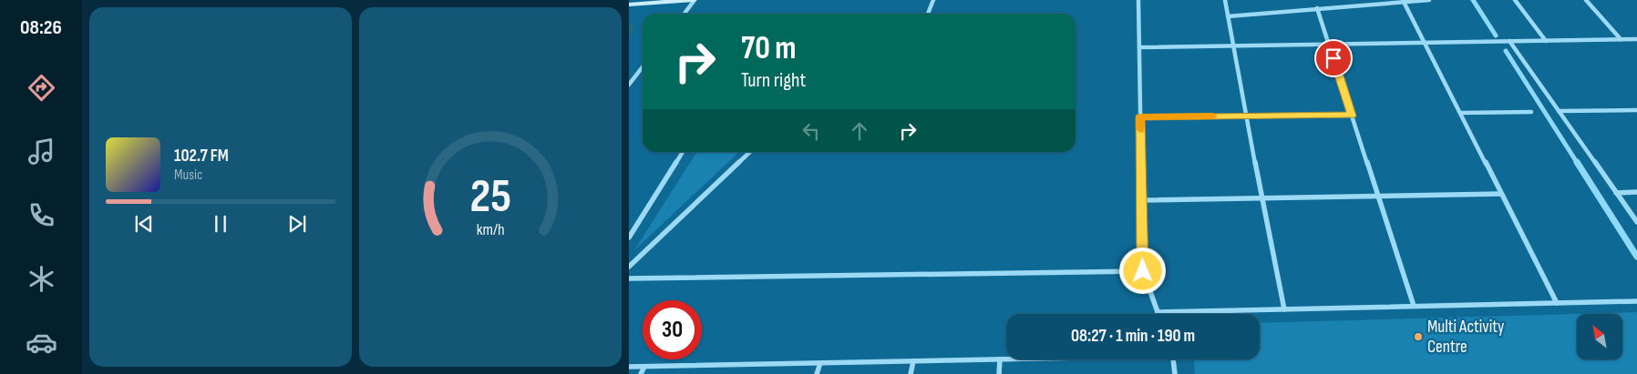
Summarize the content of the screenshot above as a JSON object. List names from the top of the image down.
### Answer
{
  "places": ["Multi Activity Centre"],
  "north": "top left",
  "page": {
    "tabs": "08:26",
    "turn": ["70 m", "Turn right"],
    "song": ["102.7 FM", "Music"],
    "limit": "30",
    "trip": "08:27 · 1 min · 190 m",
    "gauge": ["25", "km/h"]
  }
}
